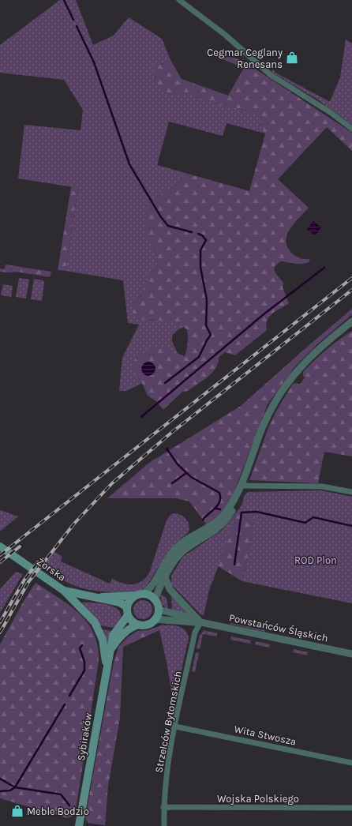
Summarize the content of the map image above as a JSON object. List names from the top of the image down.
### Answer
{
  "streets": {
    "main road": ["Żorska", "Sybiraków"],
    "street": [
      "Powstańców Śląskich",
      "Strzelców Bytomskich",
      "Wita Stwosza",
      "Wojska Polskiego"
    ]
  },
  "crossings": [
    ["Żorska", "Powstańców Śląskich"],
    ["Żorska", "Sybiraków"],
    ["Powstańców Śląskich", "Strzelców Bytomskich"],
    ["Powstańców Śląskich", "Sybiraków"],
    ["Strzelców Bytomskich", "Wita Stwosza"],
    ["Strzelców Bytomskich", "Wojska Polskiego"]
  ],
  "parks": ["ROD Plon"],
  "places": {
    "shop": ["Cegmar Ceglany Renesans", "Meble Bodzio"]
  }
}
